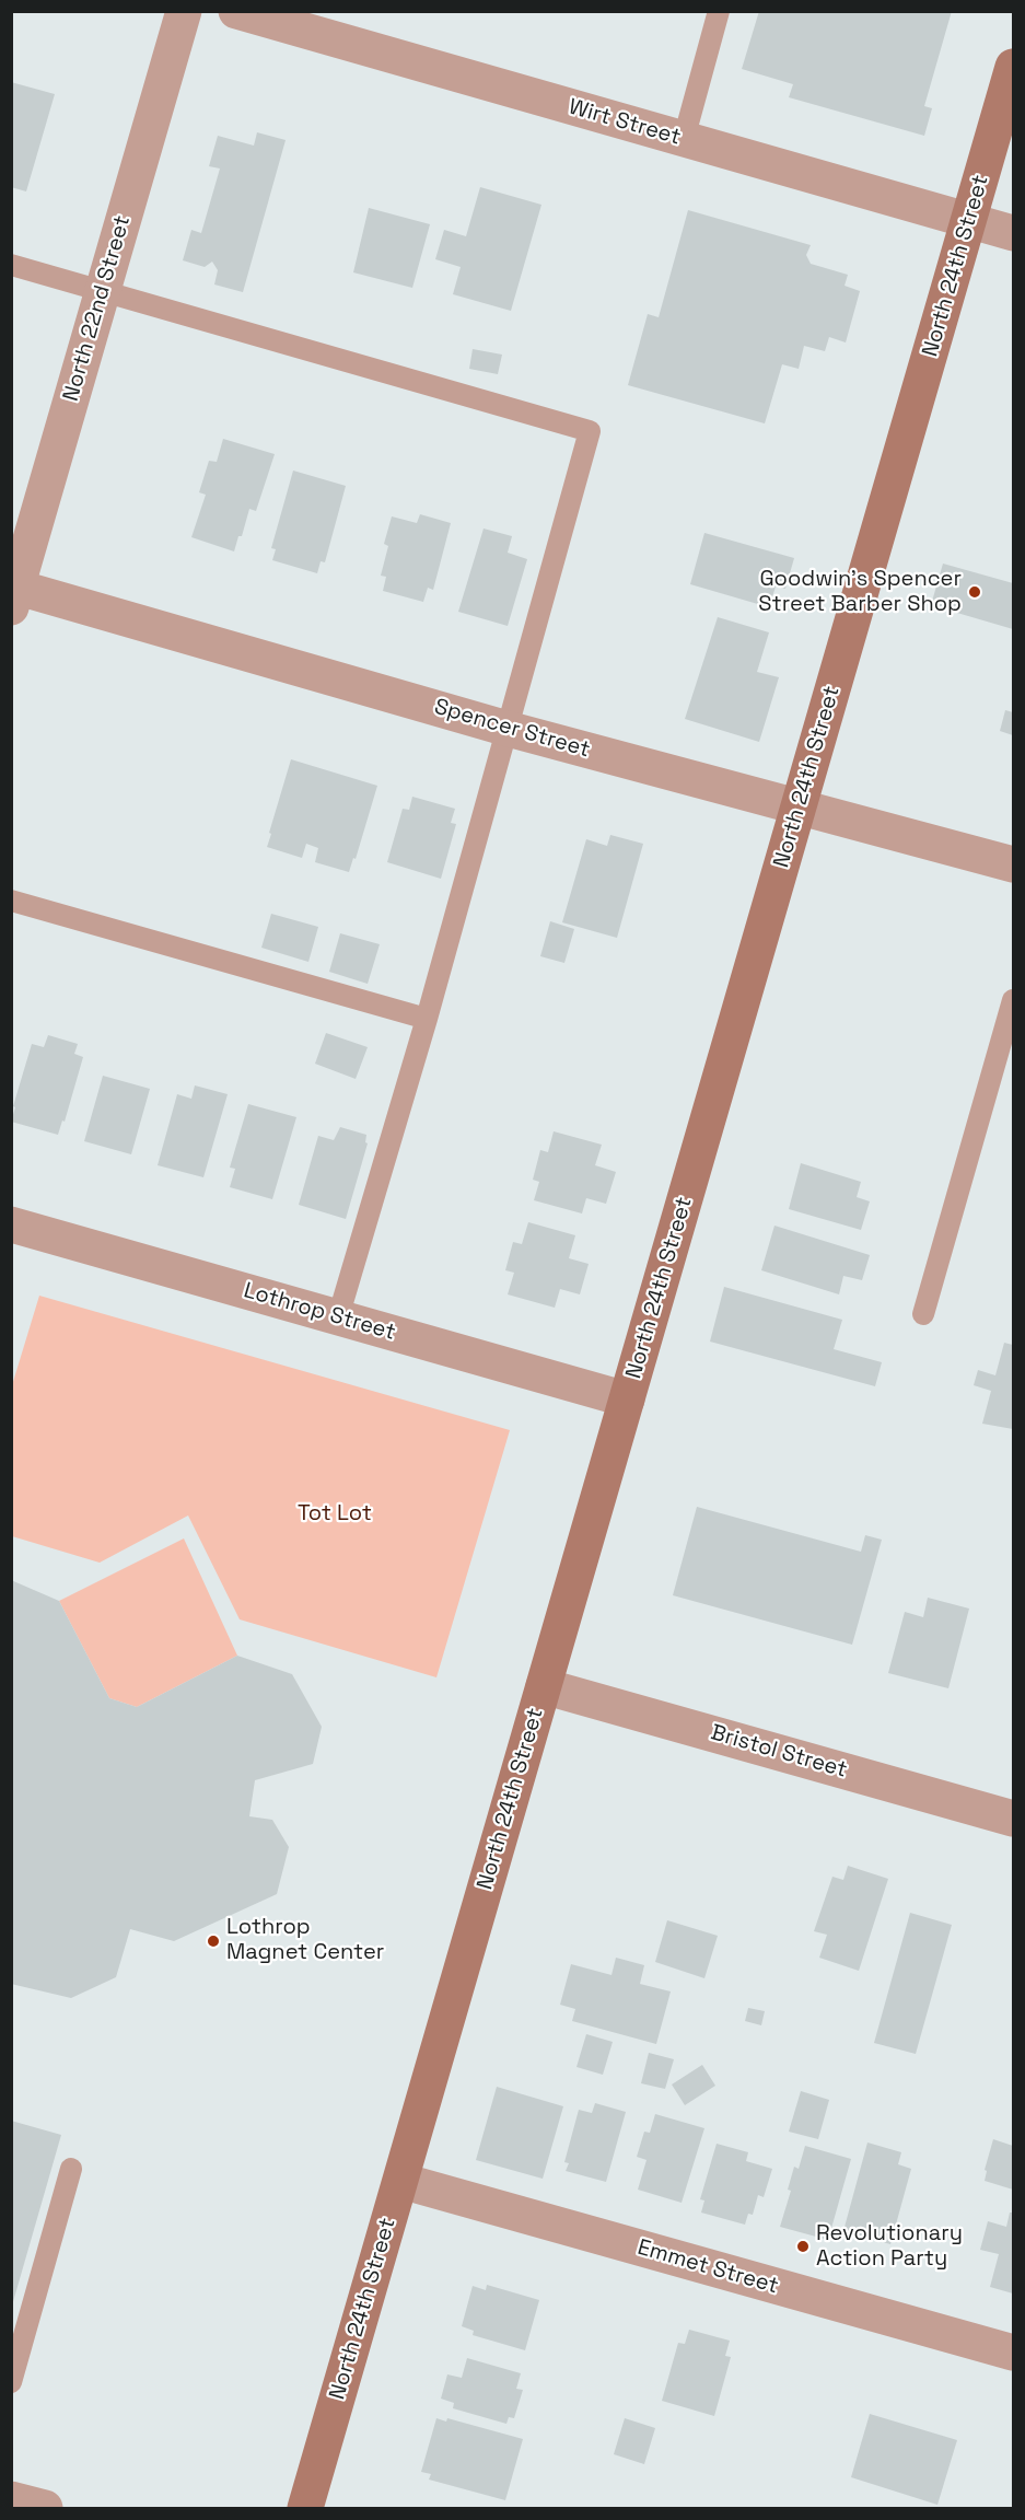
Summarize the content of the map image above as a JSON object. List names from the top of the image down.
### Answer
{
  "streets": {
    "main road": ["North 24th Street"],
    "street": [
      "Wirt Street",
      "North 22nd Street",
      "Spencer Street",
      "Lothrop Street",
      "Bristol Street",
      "Emmet Street"
    ]
  },
  "crossings": [
    ["Wirt Street", "North 24th Street"],
    ["North 24th Street", "Spencer Street"],
    ["North 24th Street", "Lothrop Street"],
    ["North 24th Street", "Bristol Street"],
    ["North 24th Street", "Emmet Street"],
    ["North 22nd Street", "Spencer Street"]
  ],
  "parks": ["Tot Lot"],
  "places": ["Goodwin's Spencer Street Barber Shop", "Lothrop Magnet Center", "Revolutionary Action Party"]
}
